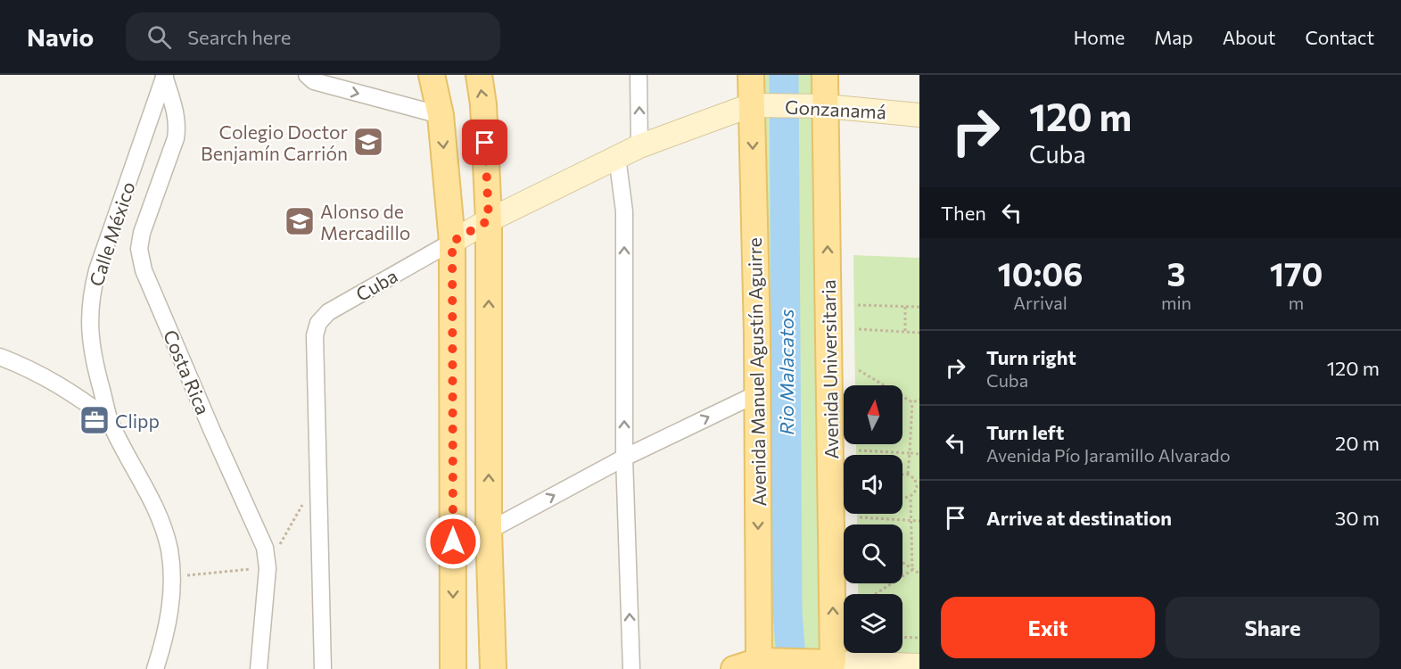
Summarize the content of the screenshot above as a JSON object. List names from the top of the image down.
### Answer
{
  "streets": {
    "main road": ["Avenida Universitaria", "Avenida Manuel Agustín Aguirre"],
    "street": [
      "Gonzanamá",
      "Calle México",
      "Cuba",
      "Costa Rica"
    ]
  },
  "crossings": [
    ["Gonzanamá", "Cuba"],
    ["Gonzanamá", "Avenida Universitaria"],
    ["Gonzanamá", "Avenida Manuel Agustín Aguirre"],
    ["Calle México", "Costa Rica"],
    ["Cuba", "Avenida Manuel Agustín Aguirre"]
  ],
  "one_way": ["Avenida Universitaria", "Avenida Manuel Agustín Aguirre"],
  "water": ["Rio Malacatos"],
  "places": {
    "school or university": ["Colegio Doctor Benjamín Carrión", "Alonso de Mercadillo"],
    "office": ["Clipp"]
  },
  "north": "top",
  "page": {
    "header": "Navio",
    "search": "Search here",
    "nav": [
      "Home",
      "Map",
      "About",
      "Contact"
    ],
    "turn": ["120 m", "Cuba"],
    "then": "Then",
    "eta": [
      "10:06",
      "Arrival",
      "3",
      "min",
      "170",
      "m"
    ],
    "list": [
      {
        "name": "Turn right",
        "note": "Cuba",
        "value": "120 m"
      },
      {
        "name": "Turn left",
        "note": "Avenida Pío Jaramillo Alvarado",
        "value": "20 m"
      },
      {
        "name": "Arrive at destination",
        "value": "30 m"
      }
    ],
    "buttons": ["Exit", "Share"]
  }
}
